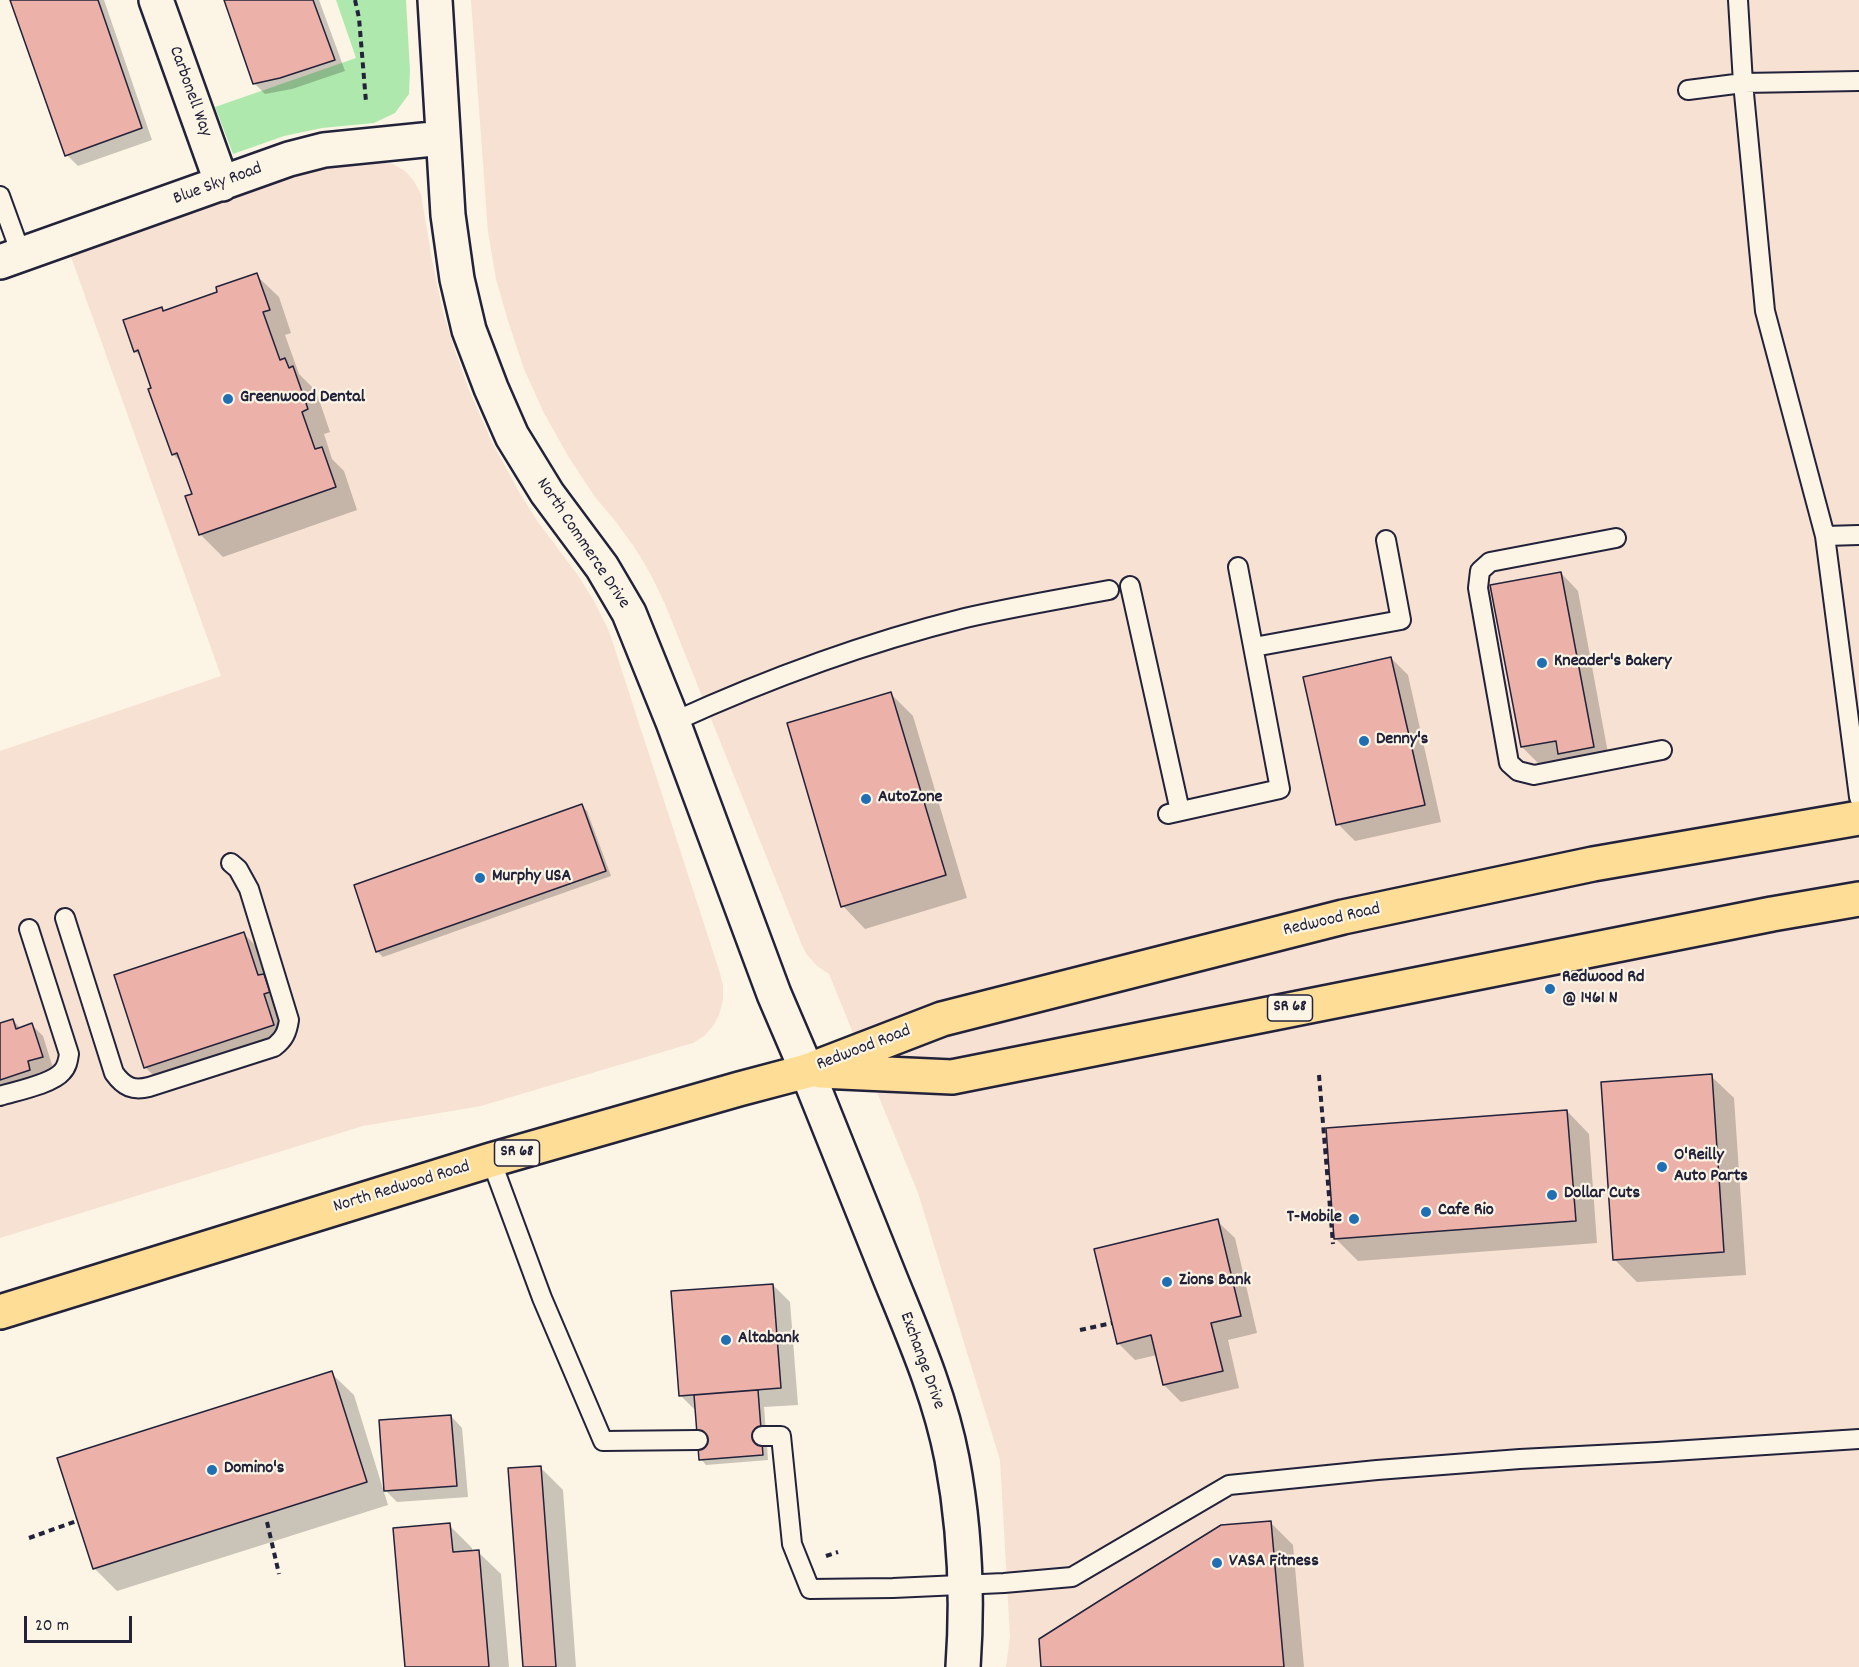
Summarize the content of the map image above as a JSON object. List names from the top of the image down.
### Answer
{
  "streets": {
    "main road": ["Redwood Road", "SR 68", "North Redwood Road"],
    "street": [
      "Carbonell Way",
      "Blue Sky Road",
      "North Commerce Drive",
      "Exchange Drive"
    ]
  },
  "crossings": [
    ["Carbonell Way", "Blue Sky Road"],
    ["Blue Sky Road", "North Commerce Drive"],
    ["North Commerce Drive", "Redwood Road"],
    ["North Commerce Drive", "North Redwood Road"],
    ["North Commerce Drive", "Exchange Drive"],
    ["Redwood Road", "North Redwood Road"],
    ["Redwood Road", "Exchange Drive"],
    ["North Redwood Road", "Exchange Drive"]
  ],
  "places": [
    "Greenwood Dental",
    "Kneader's Bakery",
    "Denny's",
    "AutoZone",
    "Murphy USA",
    "Redwood Rd @ 1461 N",
    "O'Reilly Auto Parts",
    "Dollar Cuts",
    "Cafe Rio",
    "T-Mobile",
    "Zions Bank",
    "Altabank",
    "Domino's",
    "VASA Fitness"
  ],
  "scale_bar": "20 m"
}
